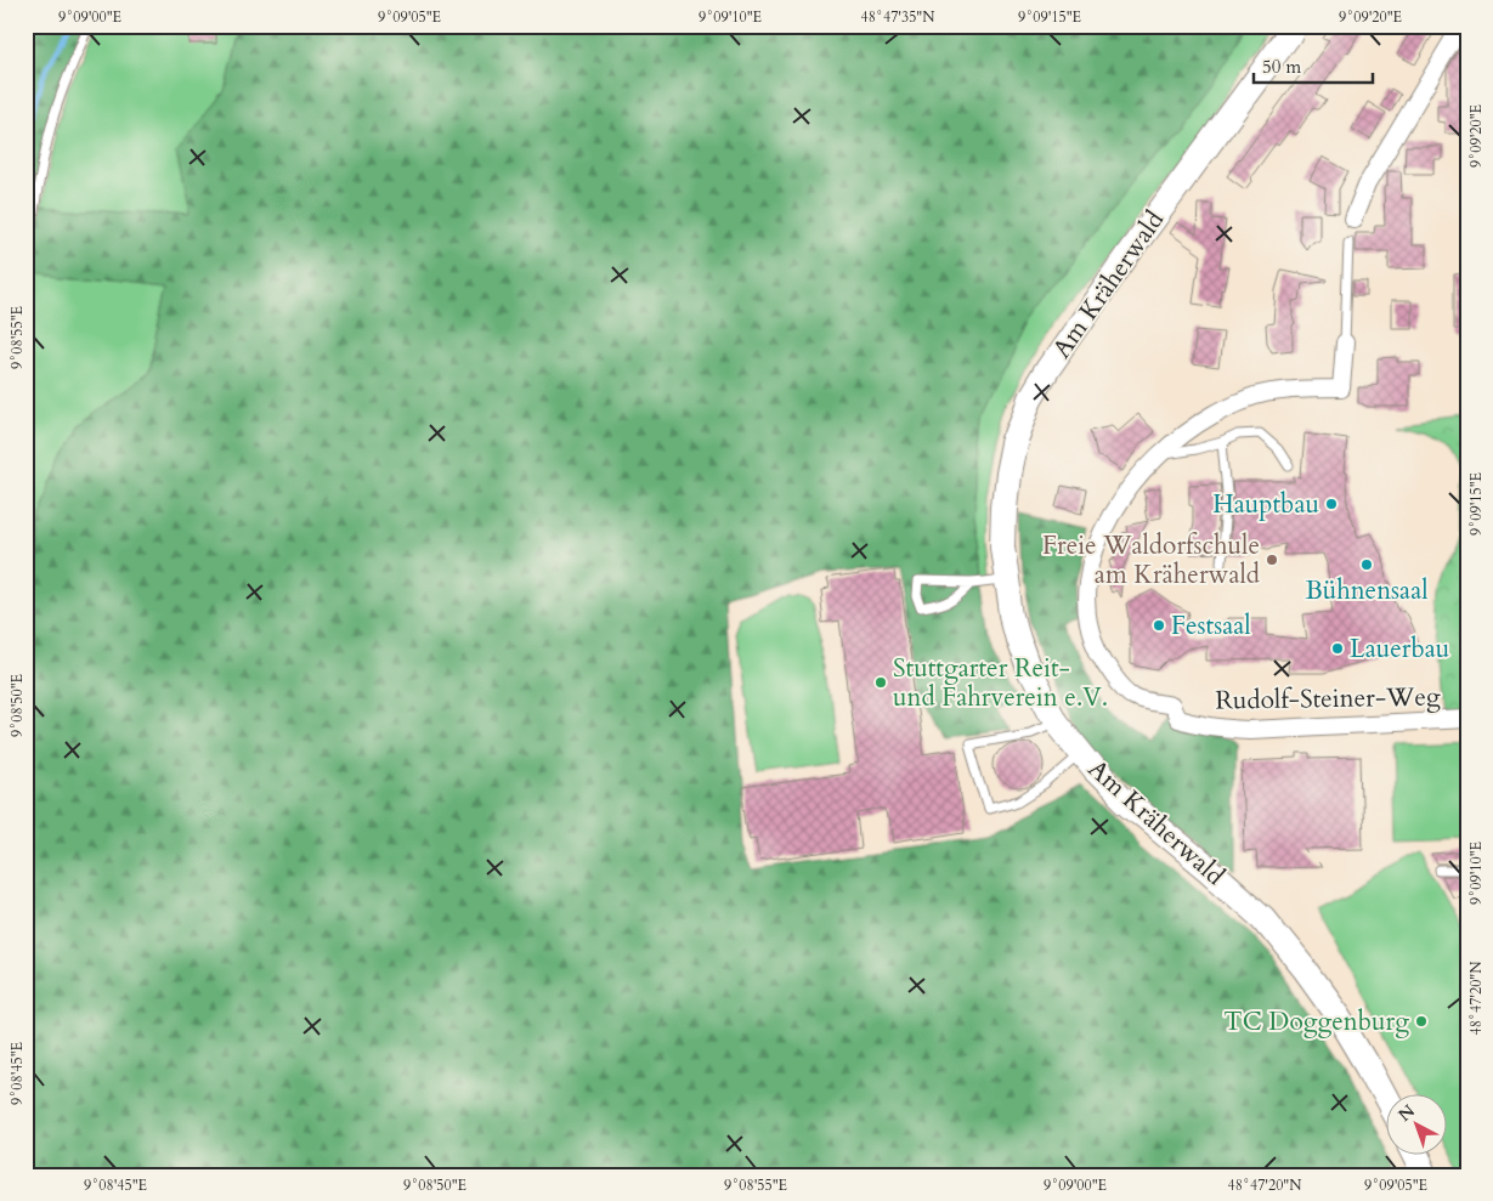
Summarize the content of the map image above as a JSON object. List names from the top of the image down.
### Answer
{
  "streets": {
    "main road": ["Am Kräherwald"],
    "street": ["Rudolf-Steiner-Weg"]
  },
  "places": [
    "Hauptbau",
    "Freie Waldorfschule am Kräherwald",
    "Bühnensaal",
    "Festsaal",
    "Lauerbau",
    "Stuttgarter Reit- und Fahrverein e.V.",
    "TC Doggenburg"
  ],
  "scale_bar": "50 m",
  "north": "top left",
  "coordinates": [
    "9°09'00\"E",
    "9°09'05\"E",
    "9°09'10\"E",
    "48°47'35\"N",
    "9°09'15\"E",
    "9°09'20\"E",
    "9°08'55\"E",
    "9°08'50\"E",
    "48°47'20\"N",
    "9°08'45\"E"
  ]
}
